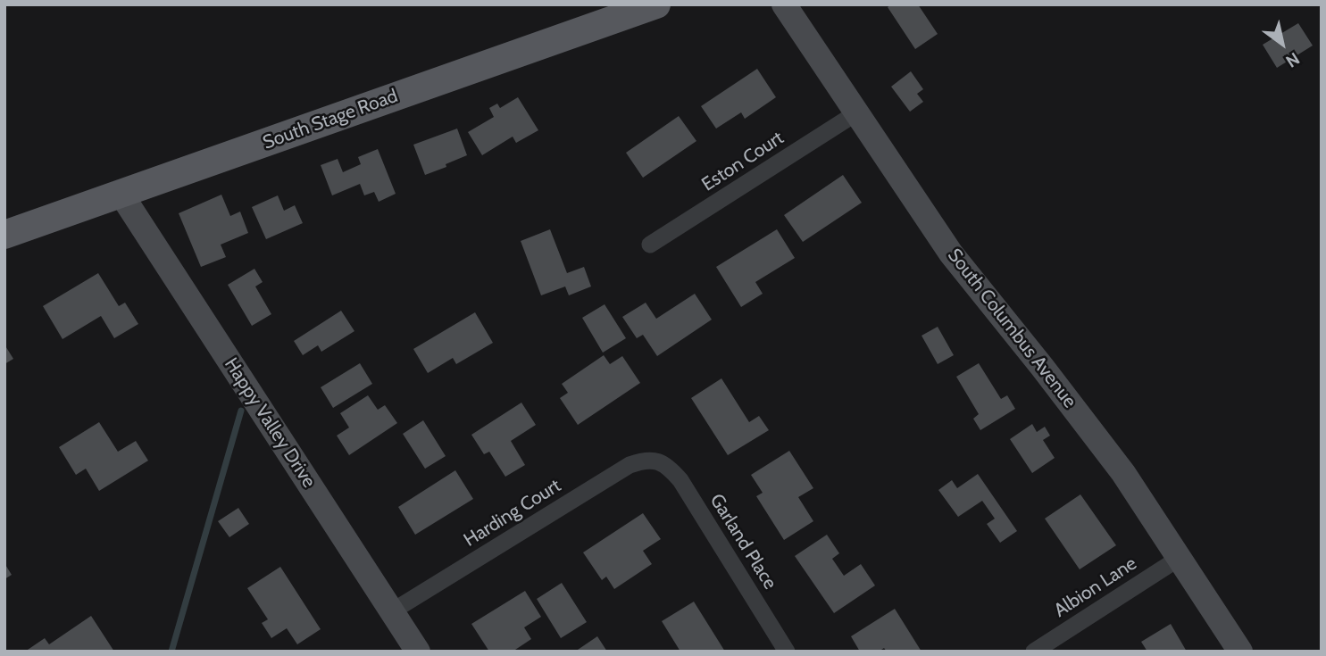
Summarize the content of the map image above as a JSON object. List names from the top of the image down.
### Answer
{
  "streets": {
    "main road": ["South Stage Road", "South Columbus Avenue", "Happy Valley Drive"],
    "street": [
      "Eston Court",
      "Harding Court",
      "Garland Place",
      "Albion Lane"
    ]
  },
  "crossings": [
    ["South Stage Road", "Happy Valley Drive"],
    ["Eston Court", "South Columbus Avenue"],
    ["South Columbus Avenue", "Albion Lane"],
    ["Happy Valley Drive", "Harding Court"],
    ["Harding Court", "Garland Place"]
  ],
  "north": "bottom right"
}
